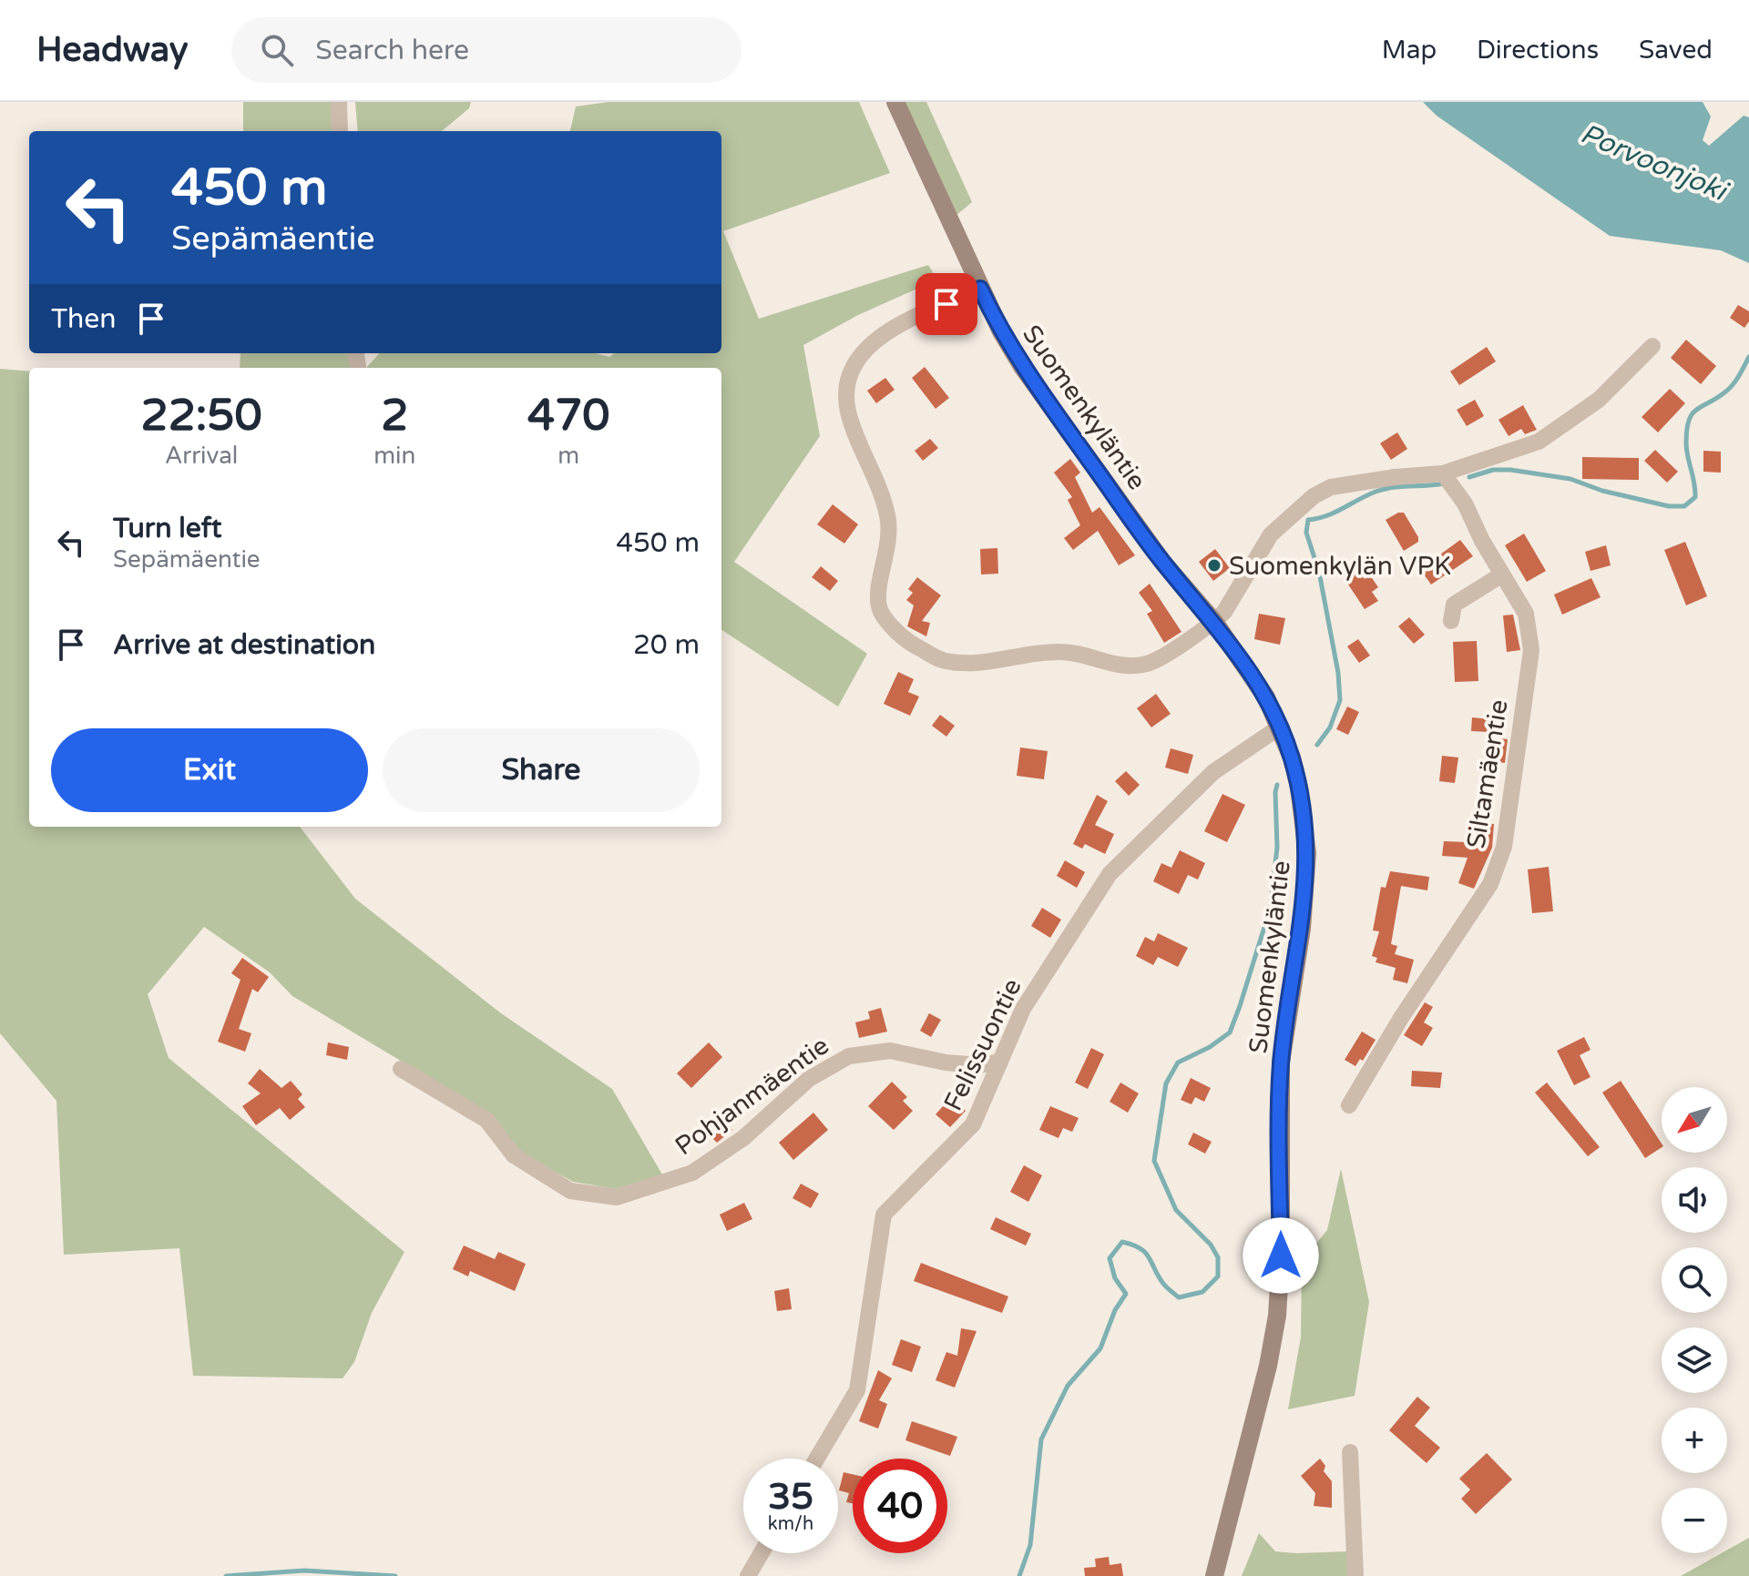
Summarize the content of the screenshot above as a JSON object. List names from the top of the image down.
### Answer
{
  "streets": {
    "street": [
      "Suomenkyläntie",
      "Siltamäentie",
      "Felissuontie",
      "Pohjanmäentie"
    ]
  },
  "crossings": [
    ["Suomenkyläntie", "Felissuontie"],
    ["Felissuontie", "Pohjanmäentie"]
  ],
  "water": ["Porvoonjoki"],
  "places": ["Suomenkylän VPK"],
  "north": "bottom left",
  "page": {
    "header": "Headway",
    "search": "Search here",
    "nav": ["Map", "Directions", "Saved"],
    "turn": ["450 m", "Sepämäentie"],
    "then": "Then",
    "eta": [
      "22:50",
      "Arrival",
      "2",
      "min",
      "470",
      "m"
    ],
    "list": [
      {
        "name": "Turn left",
        "note": "Sepämäentie",
        "value": "450 m"
      },
      {
        "name": "Arrive at destination",
        "value": "20 m"
      }
    ],
    "buttons": ["Exit", "Share"],
    "map_buttons": ["+", "−"],
    "speed": "35 km/h",
    "limit": "40"
  }
}
